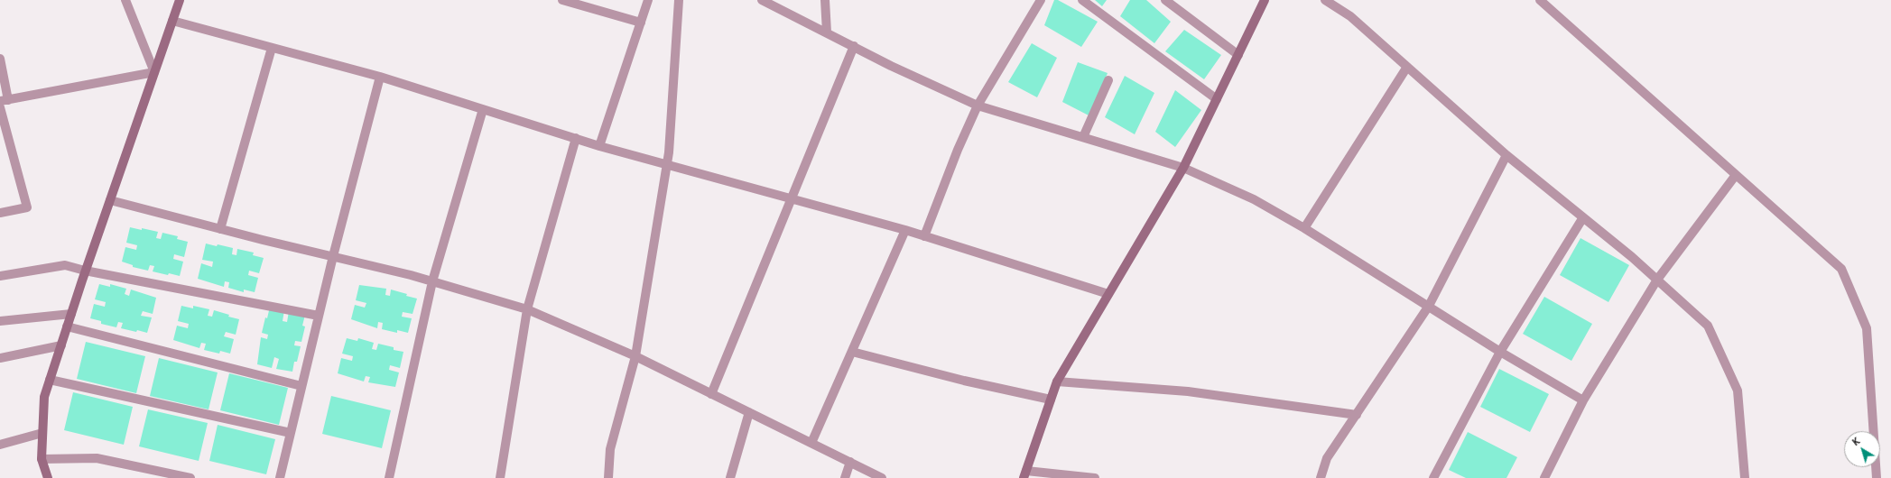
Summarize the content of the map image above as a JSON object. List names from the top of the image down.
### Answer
{
  "north": "top left"
}
